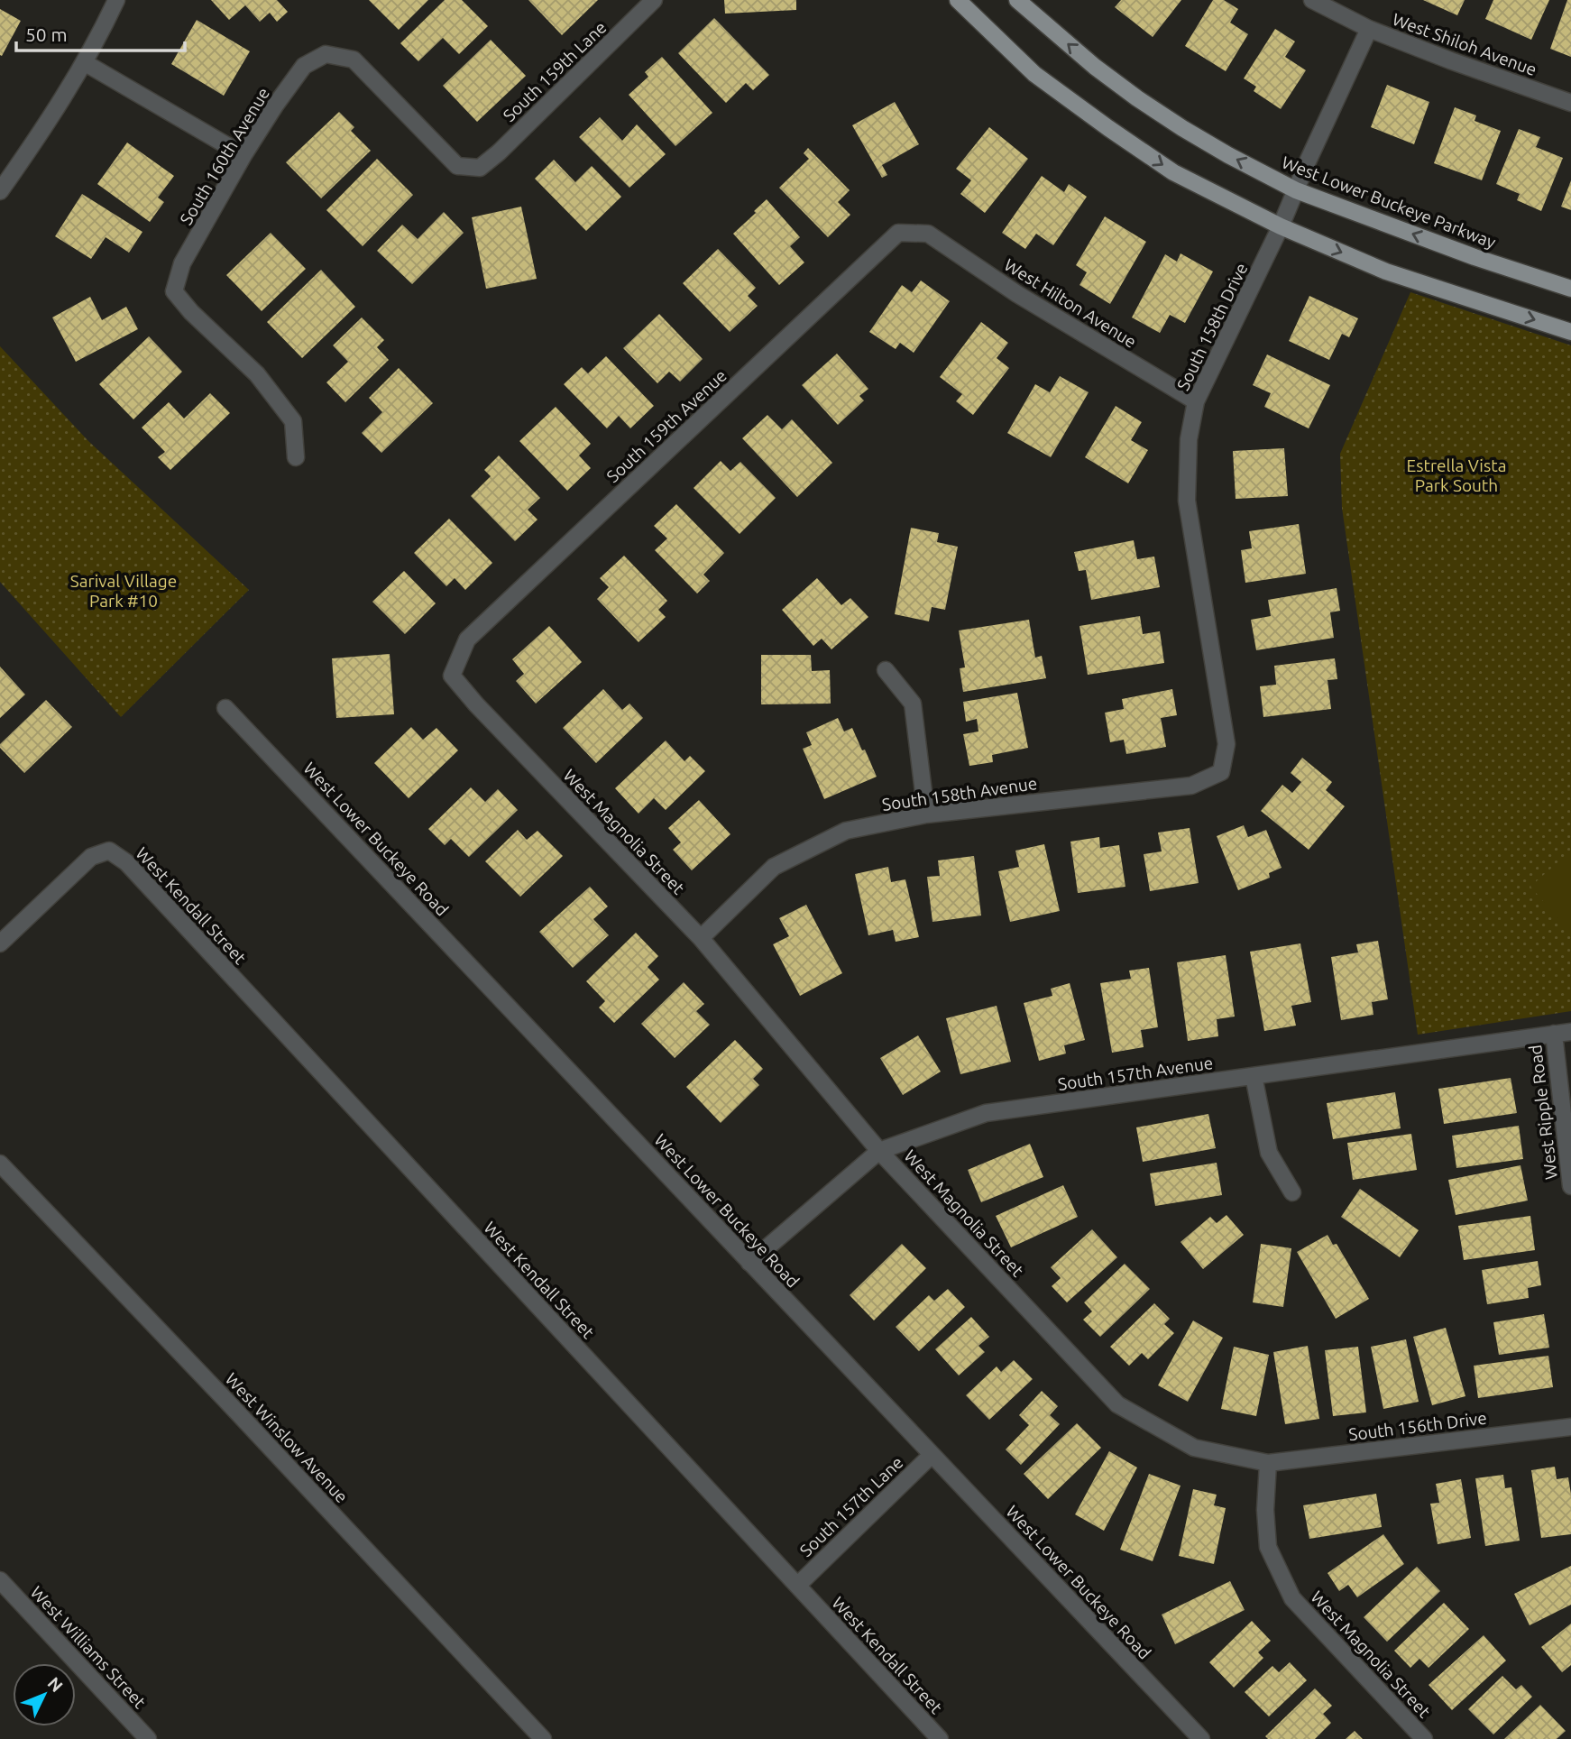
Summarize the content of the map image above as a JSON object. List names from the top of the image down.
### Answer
{
  "streets": {
    "main road": ["West Lower Buckeye Parkway"],
    "street": [
      "West Shiloh Avenue",
      "South 159th Lane",
      "South 160th Avenue",
      "West Hilton Avenue",
      "South 158th Drive",
      "South 159th Avenue",
      "South 158th Avenue",
      "West Magnolia Street",
      "West Lower Buckeye Road",
      "West Kendall Street",
      "South 157th Avenue",
      "West Ripple Road",
      "South 156th Drive",
      "West Winslow Avenue",
      "South 157th Lane",
      "West Williams Street"
    ]
  },
  "crossings": [
    ["West Shiloh Avenue", "South 158th Drive"],
    ["South 159th Lane", "South 160th Avenue"],
    ["West Lower Buckeye Parkway", "South 158th Drive"],
    ["West Hilton Avenue", "South 158th Drive"],
    ["West Hilton Avenue", "South 159th Avenue"],
    ["South 158th Drive", "South 158th Avenue"],
    ["South 159th Avenue", "West Magnolia Street"],
    ["South 158th Avenue", "West Magnolia Street"],
    ["West Magnolia Street", "South 157th Avenue"],
    ["West Magnolia Street", "South 156th Drive"],
    ["West Lower Buckeye Road", "South 157th Avenue"],
    ["West Lower Buckeye Road", "South 157th Lane"],
    ["West Kendall Street", "South 157th Lane"],
    ["South 157th Avenue", "West Ripple Road"]
  ],
  "parks": ["Estrella Vista Park South", "Sarival Village Park #10"],
  "scale_bar": "50 m",
  "north": "top right"
}
